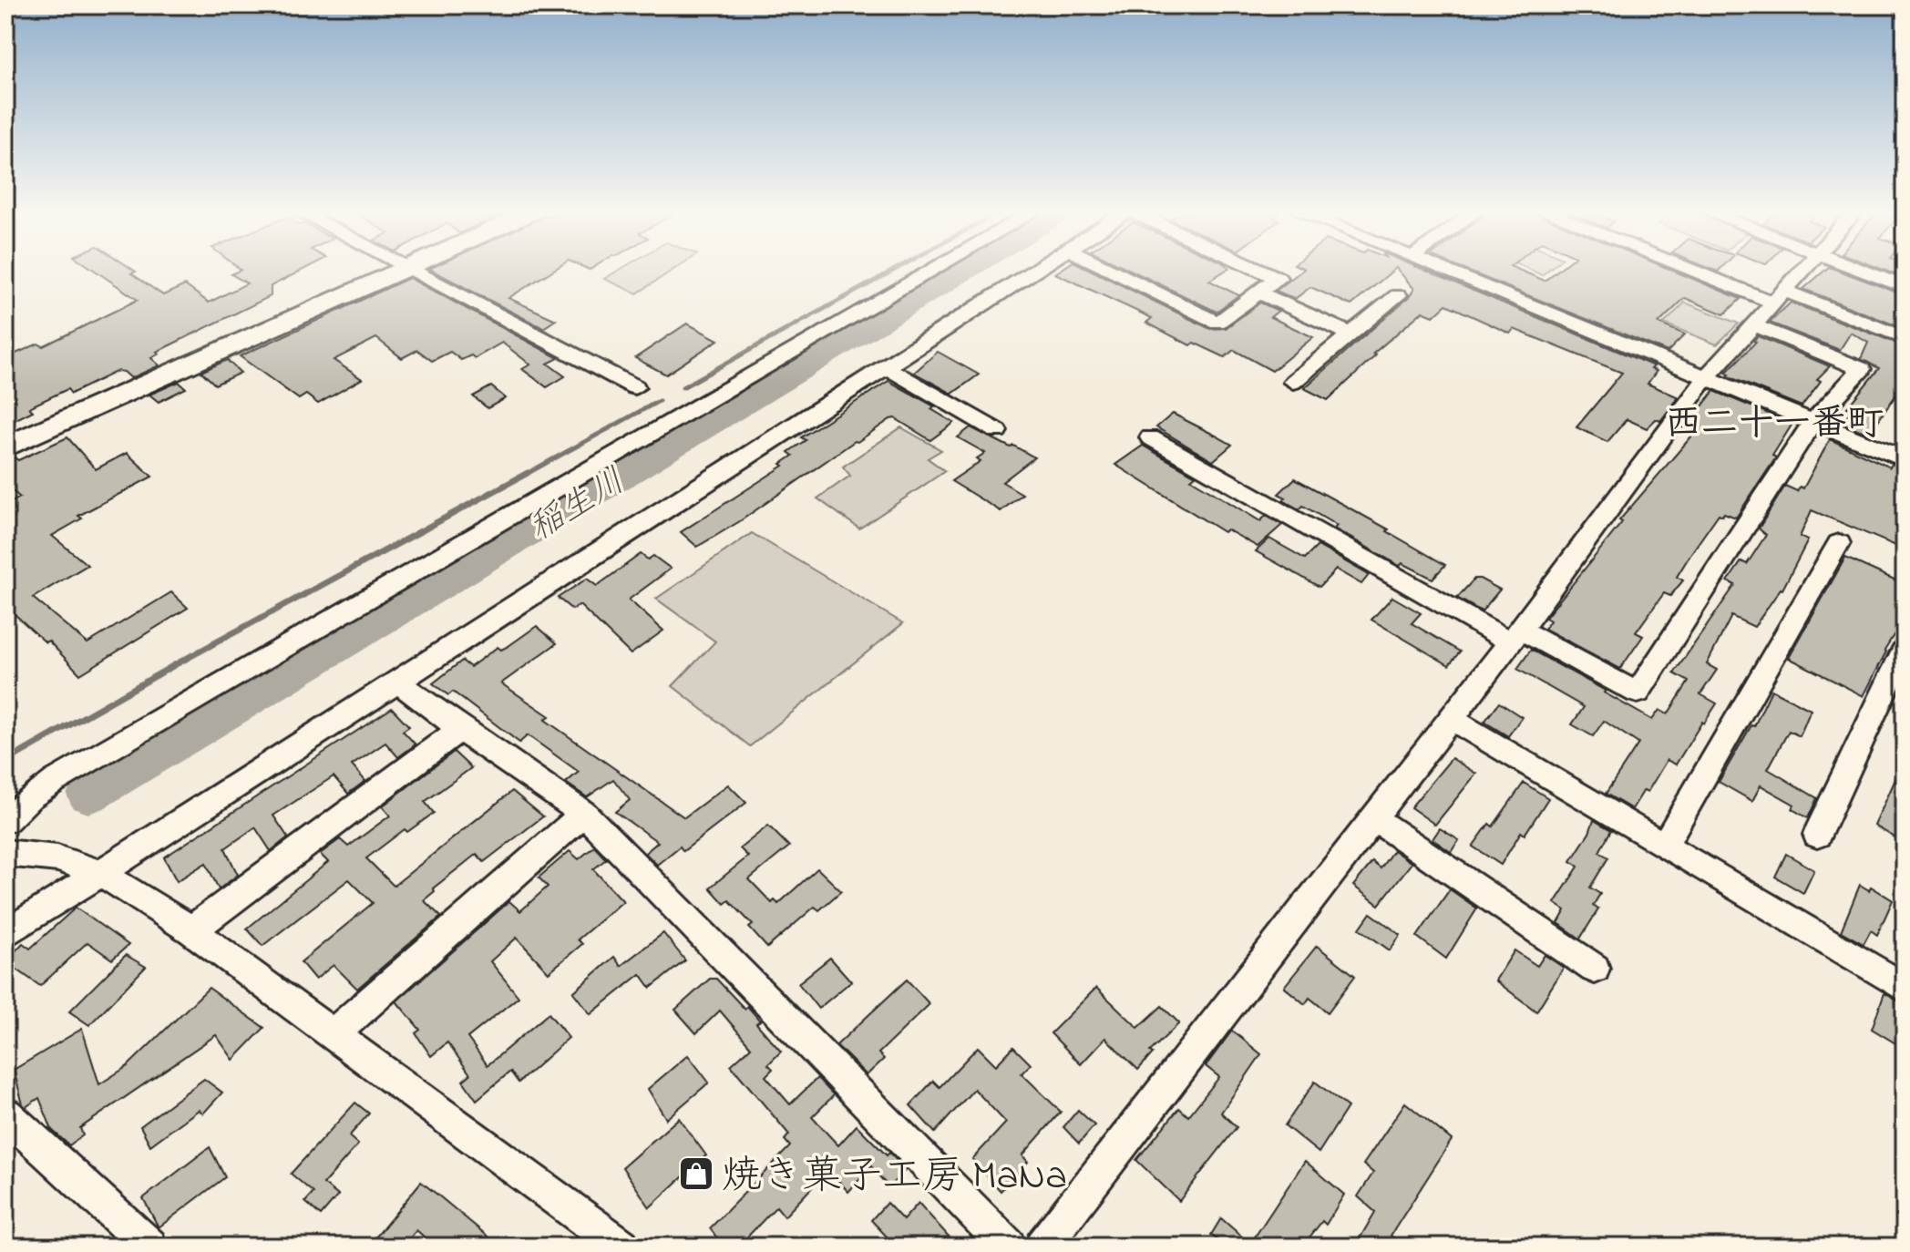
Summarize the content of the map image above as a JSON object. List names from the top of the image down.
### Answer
{
  "districts": ["西二十一番町"],
  "water": ["稲生川"],
  "places": {
    "shop": ["焼き菓子工房 MaNa"]
  }
}
